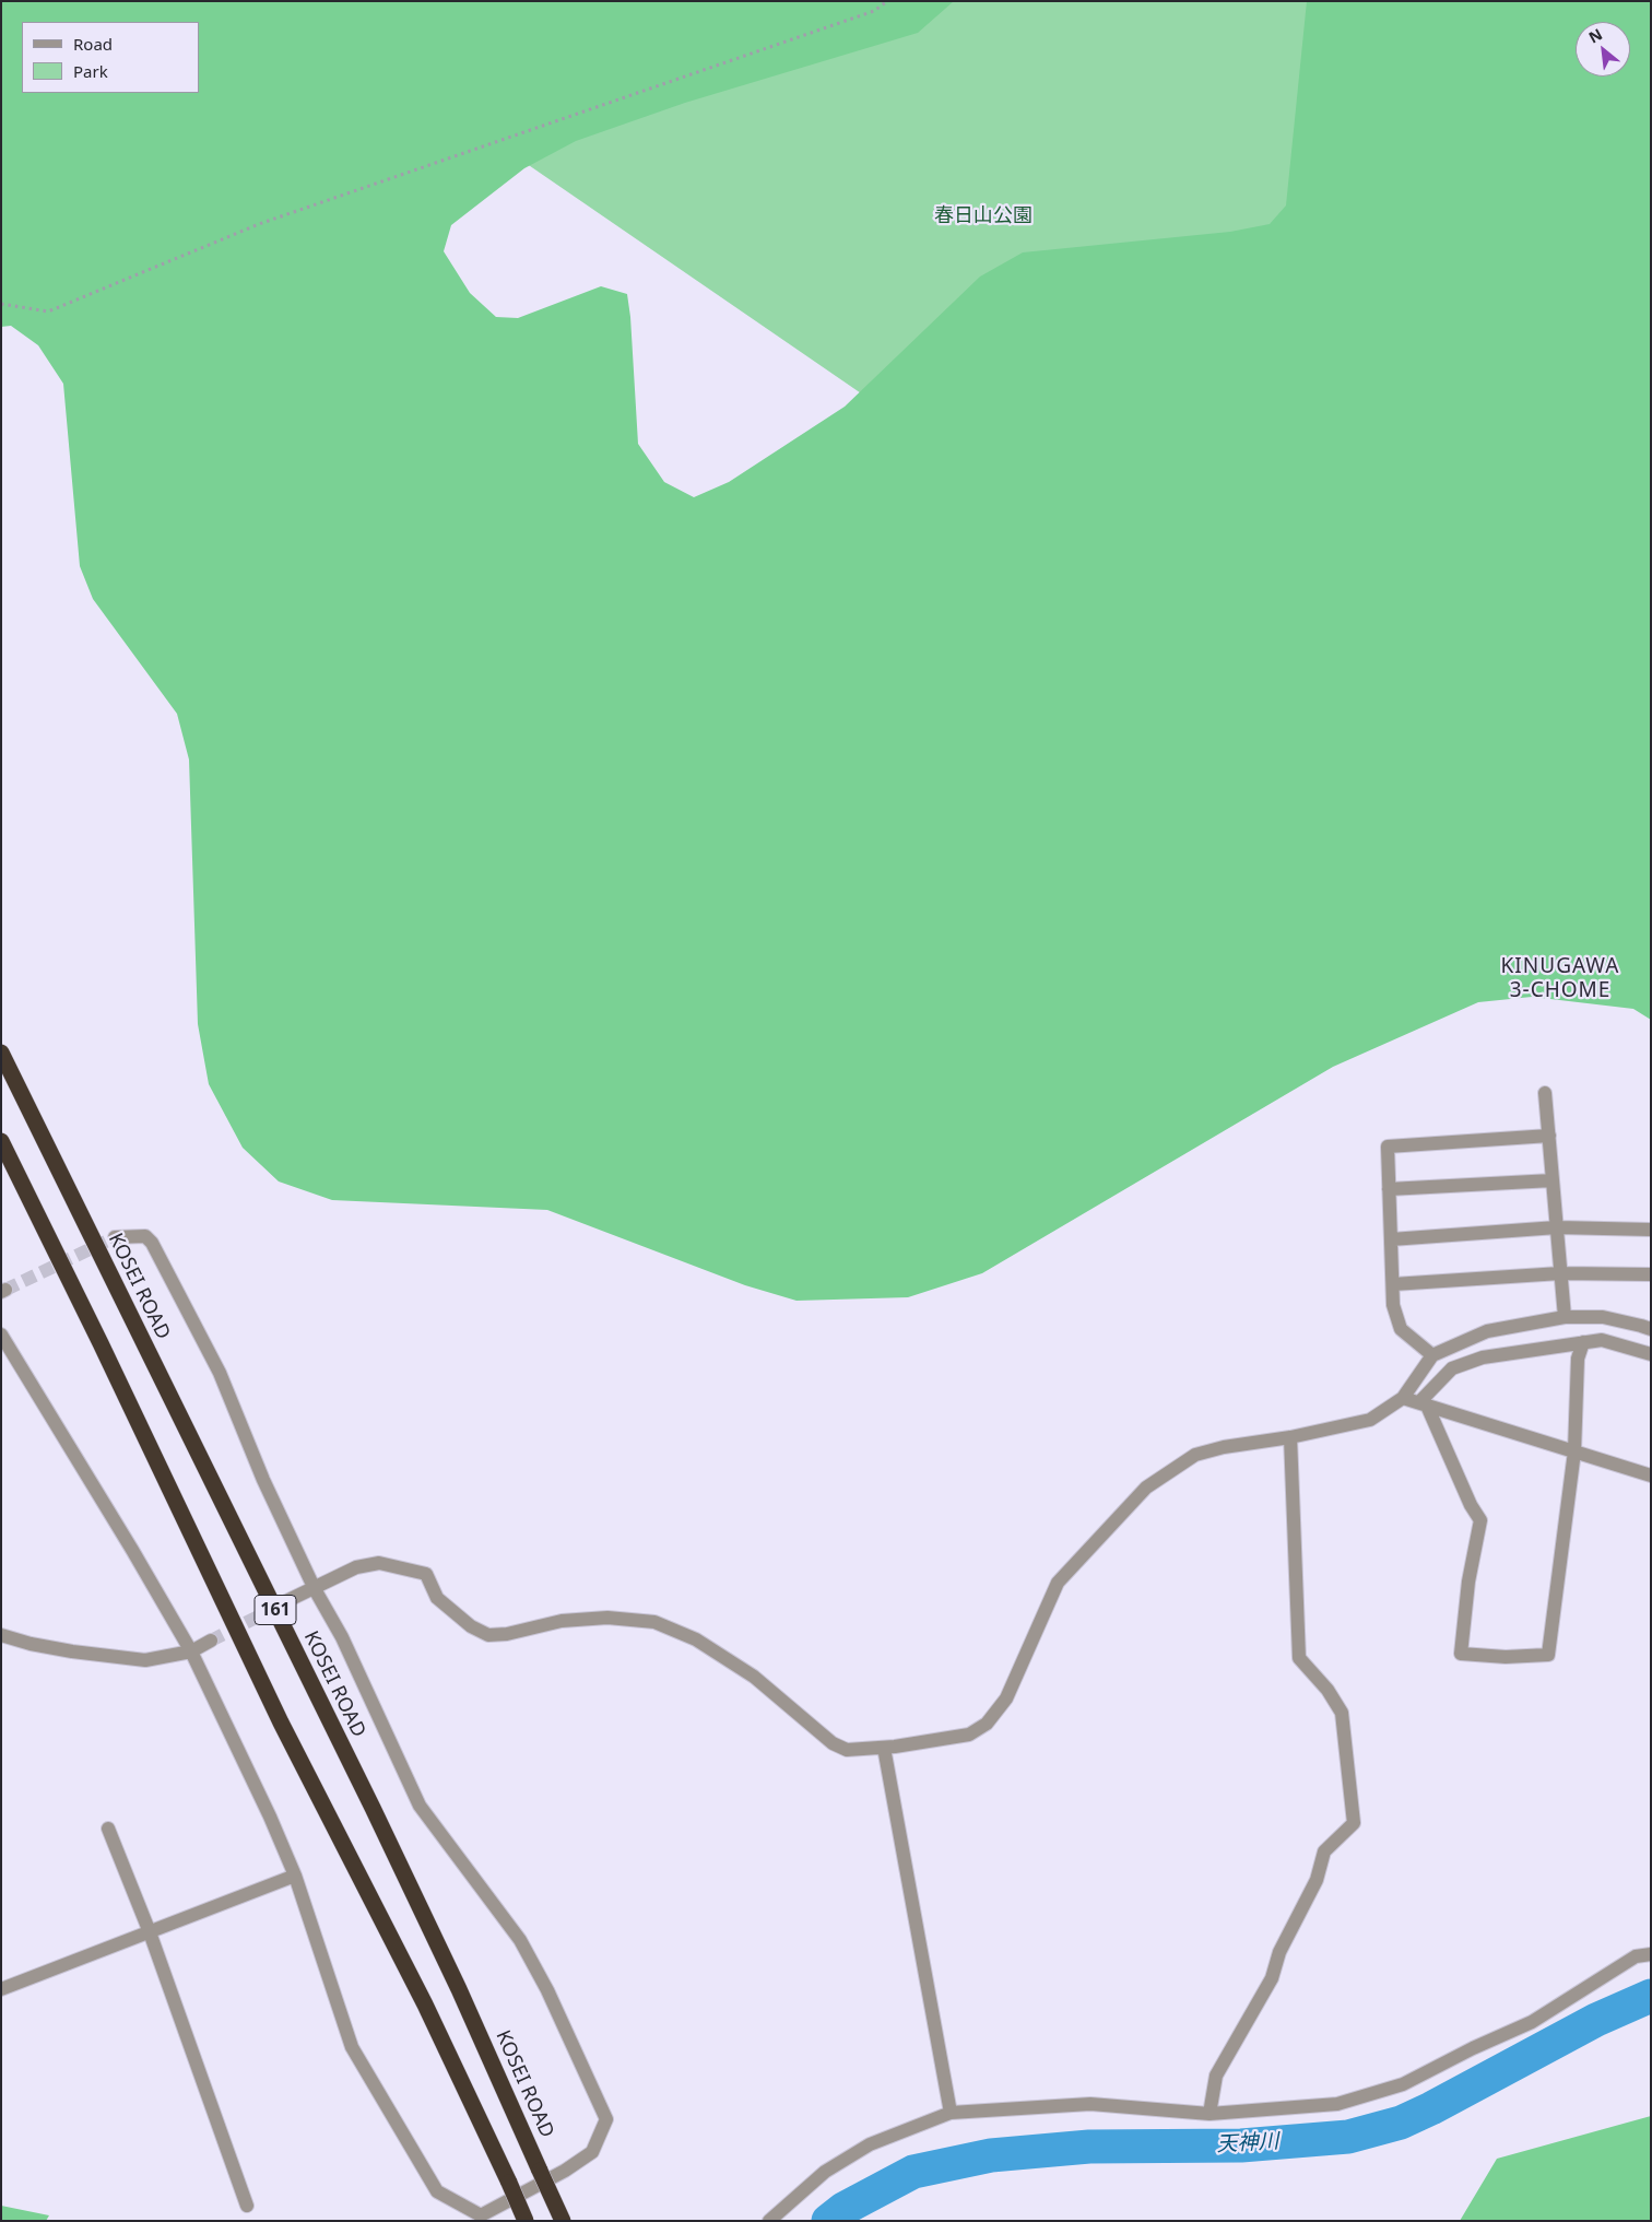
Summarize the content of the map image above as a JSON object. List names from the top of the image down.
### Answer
{
  "streets": {
    "highway": ["KOSEI ROAD", "161"]
  },
  "districts": ["KINUGAWA 3-CHOME"],
  "water": ["天神川"],
  "parks": ["春日山公園"],
  "legend": ["Road", "Park"],
  "north": "top left"
}
